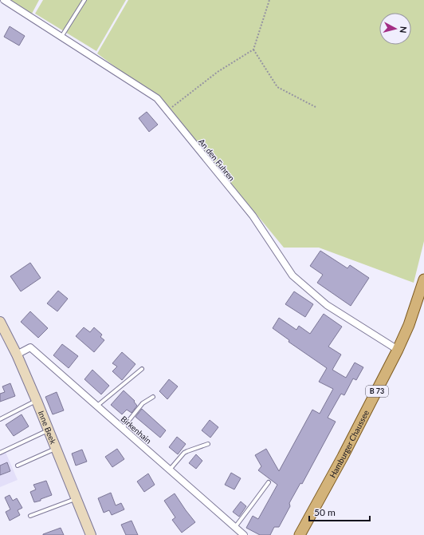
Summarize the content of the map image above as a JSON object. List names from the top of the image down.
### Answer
{
  "streets": {
    "main road": ["B 73", "Hamburger Chaussee"],
    "street": ["An den Fuhren", "Inne Beek", "Birkenhain"]
  },
  "crossings": [
    ["An den Fuhren", "Hamburger Chaussee"],
    ["Inne Beek", "Birkenhain"]
  ],
  "scale_bar": "50 m",
  "north": "right"
}
